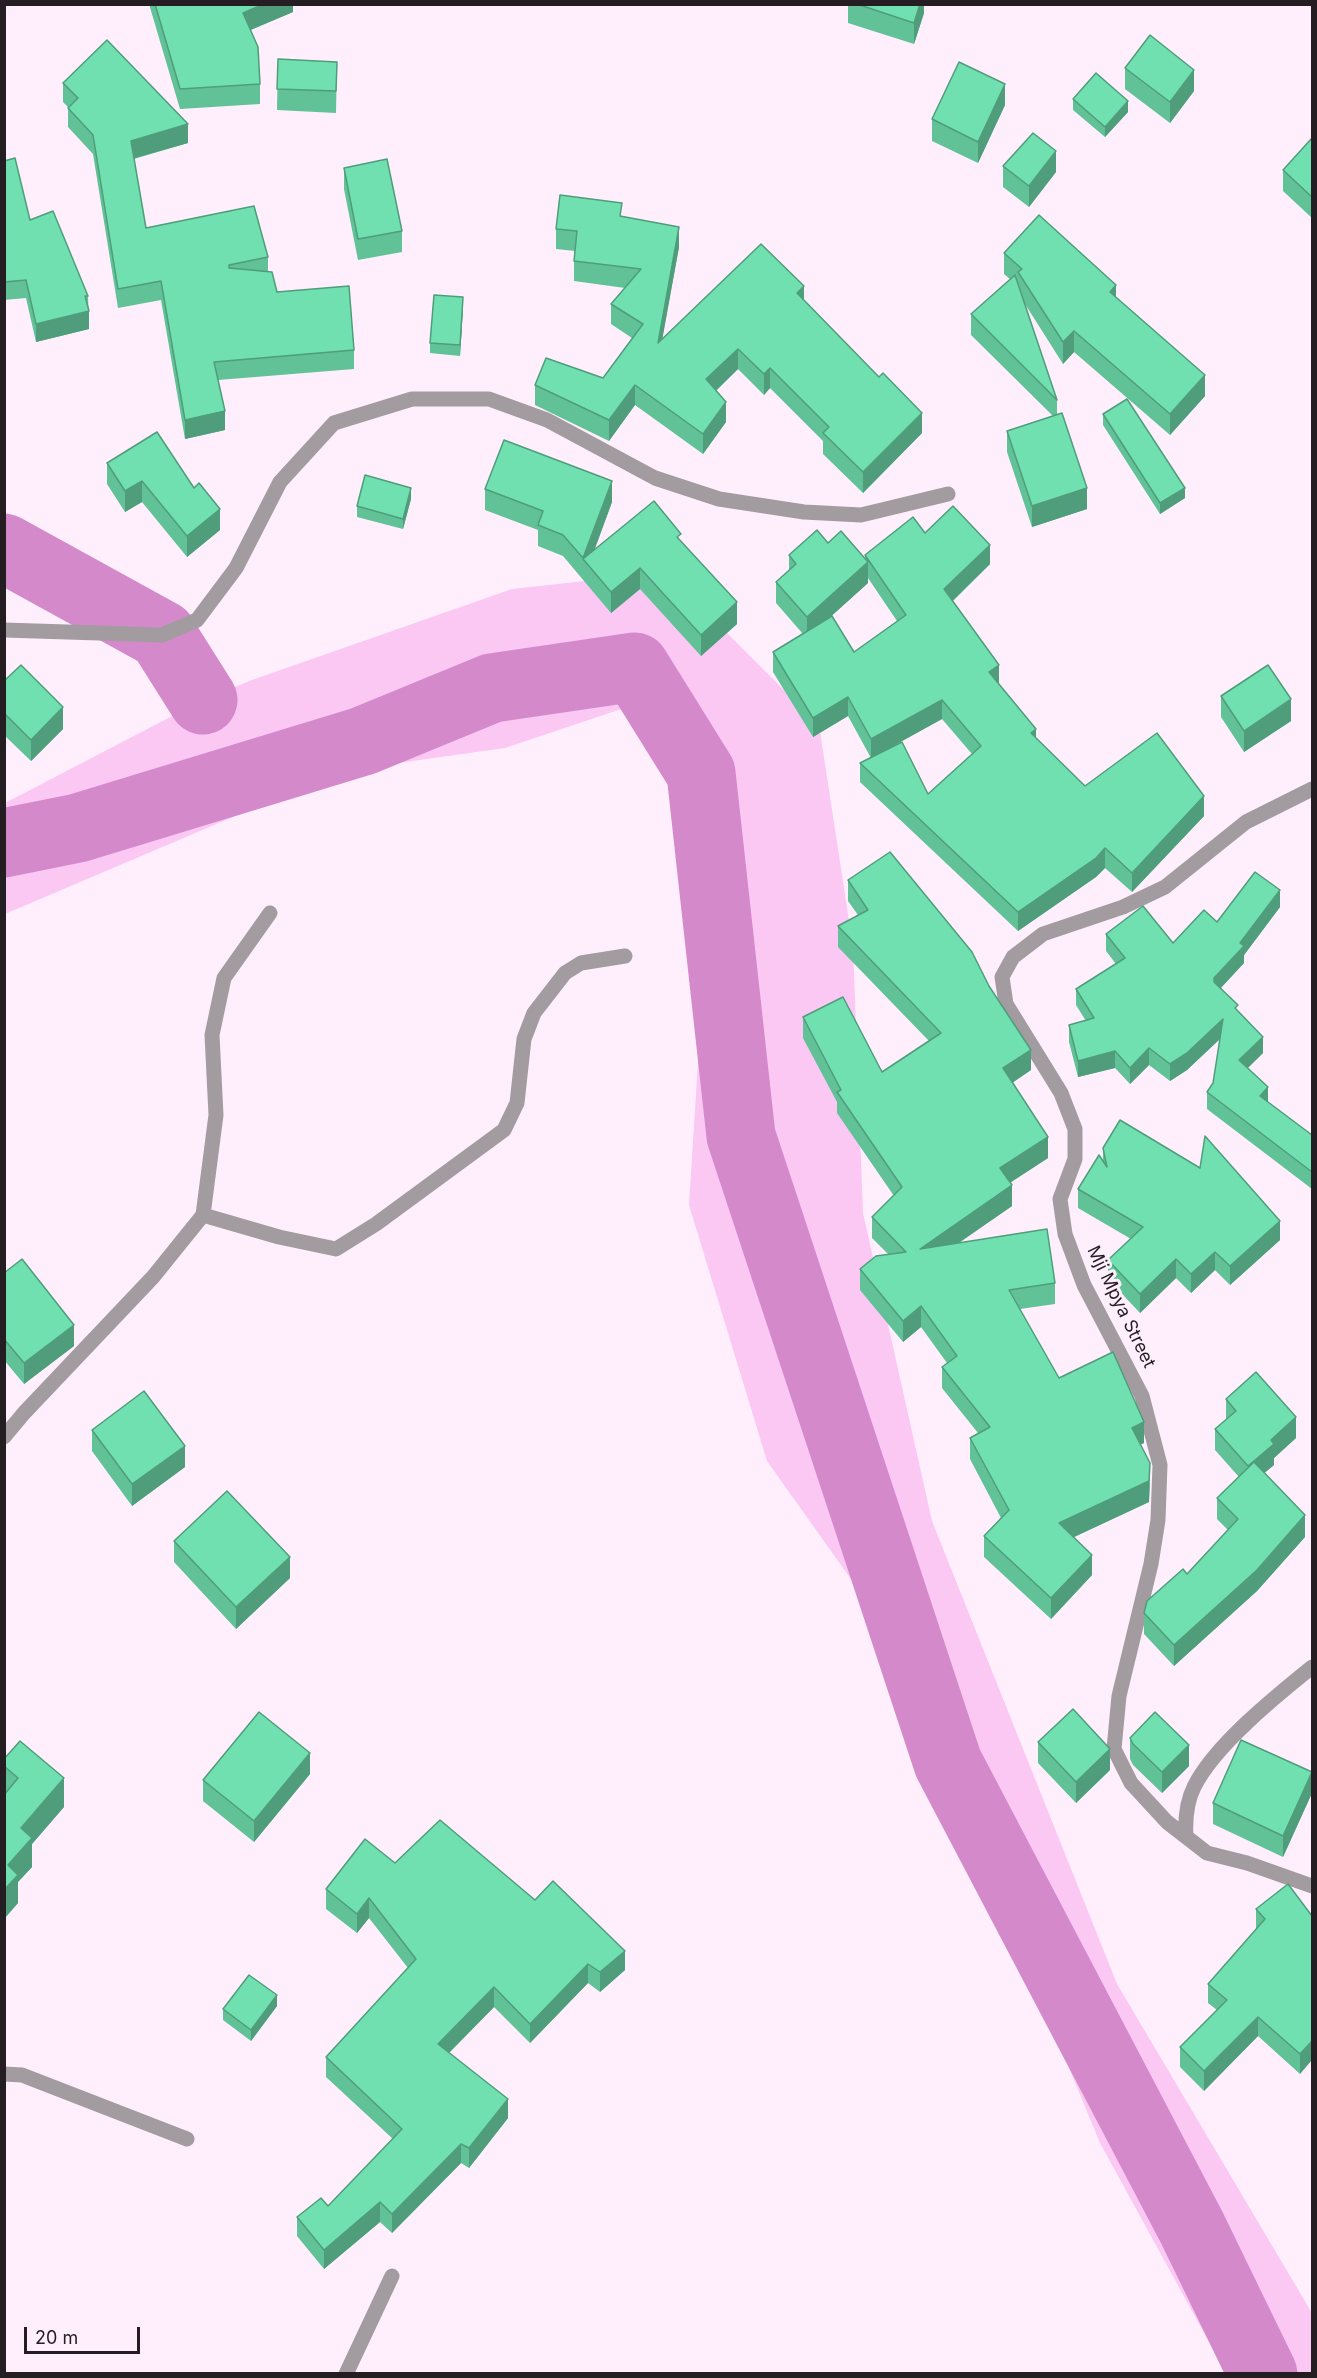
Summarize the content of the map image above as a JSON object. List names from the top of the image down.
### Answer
{
  "streets": {
    "street": ["Mji Mpya Street"]
  },
  "scale_bar": "20 m"
}
